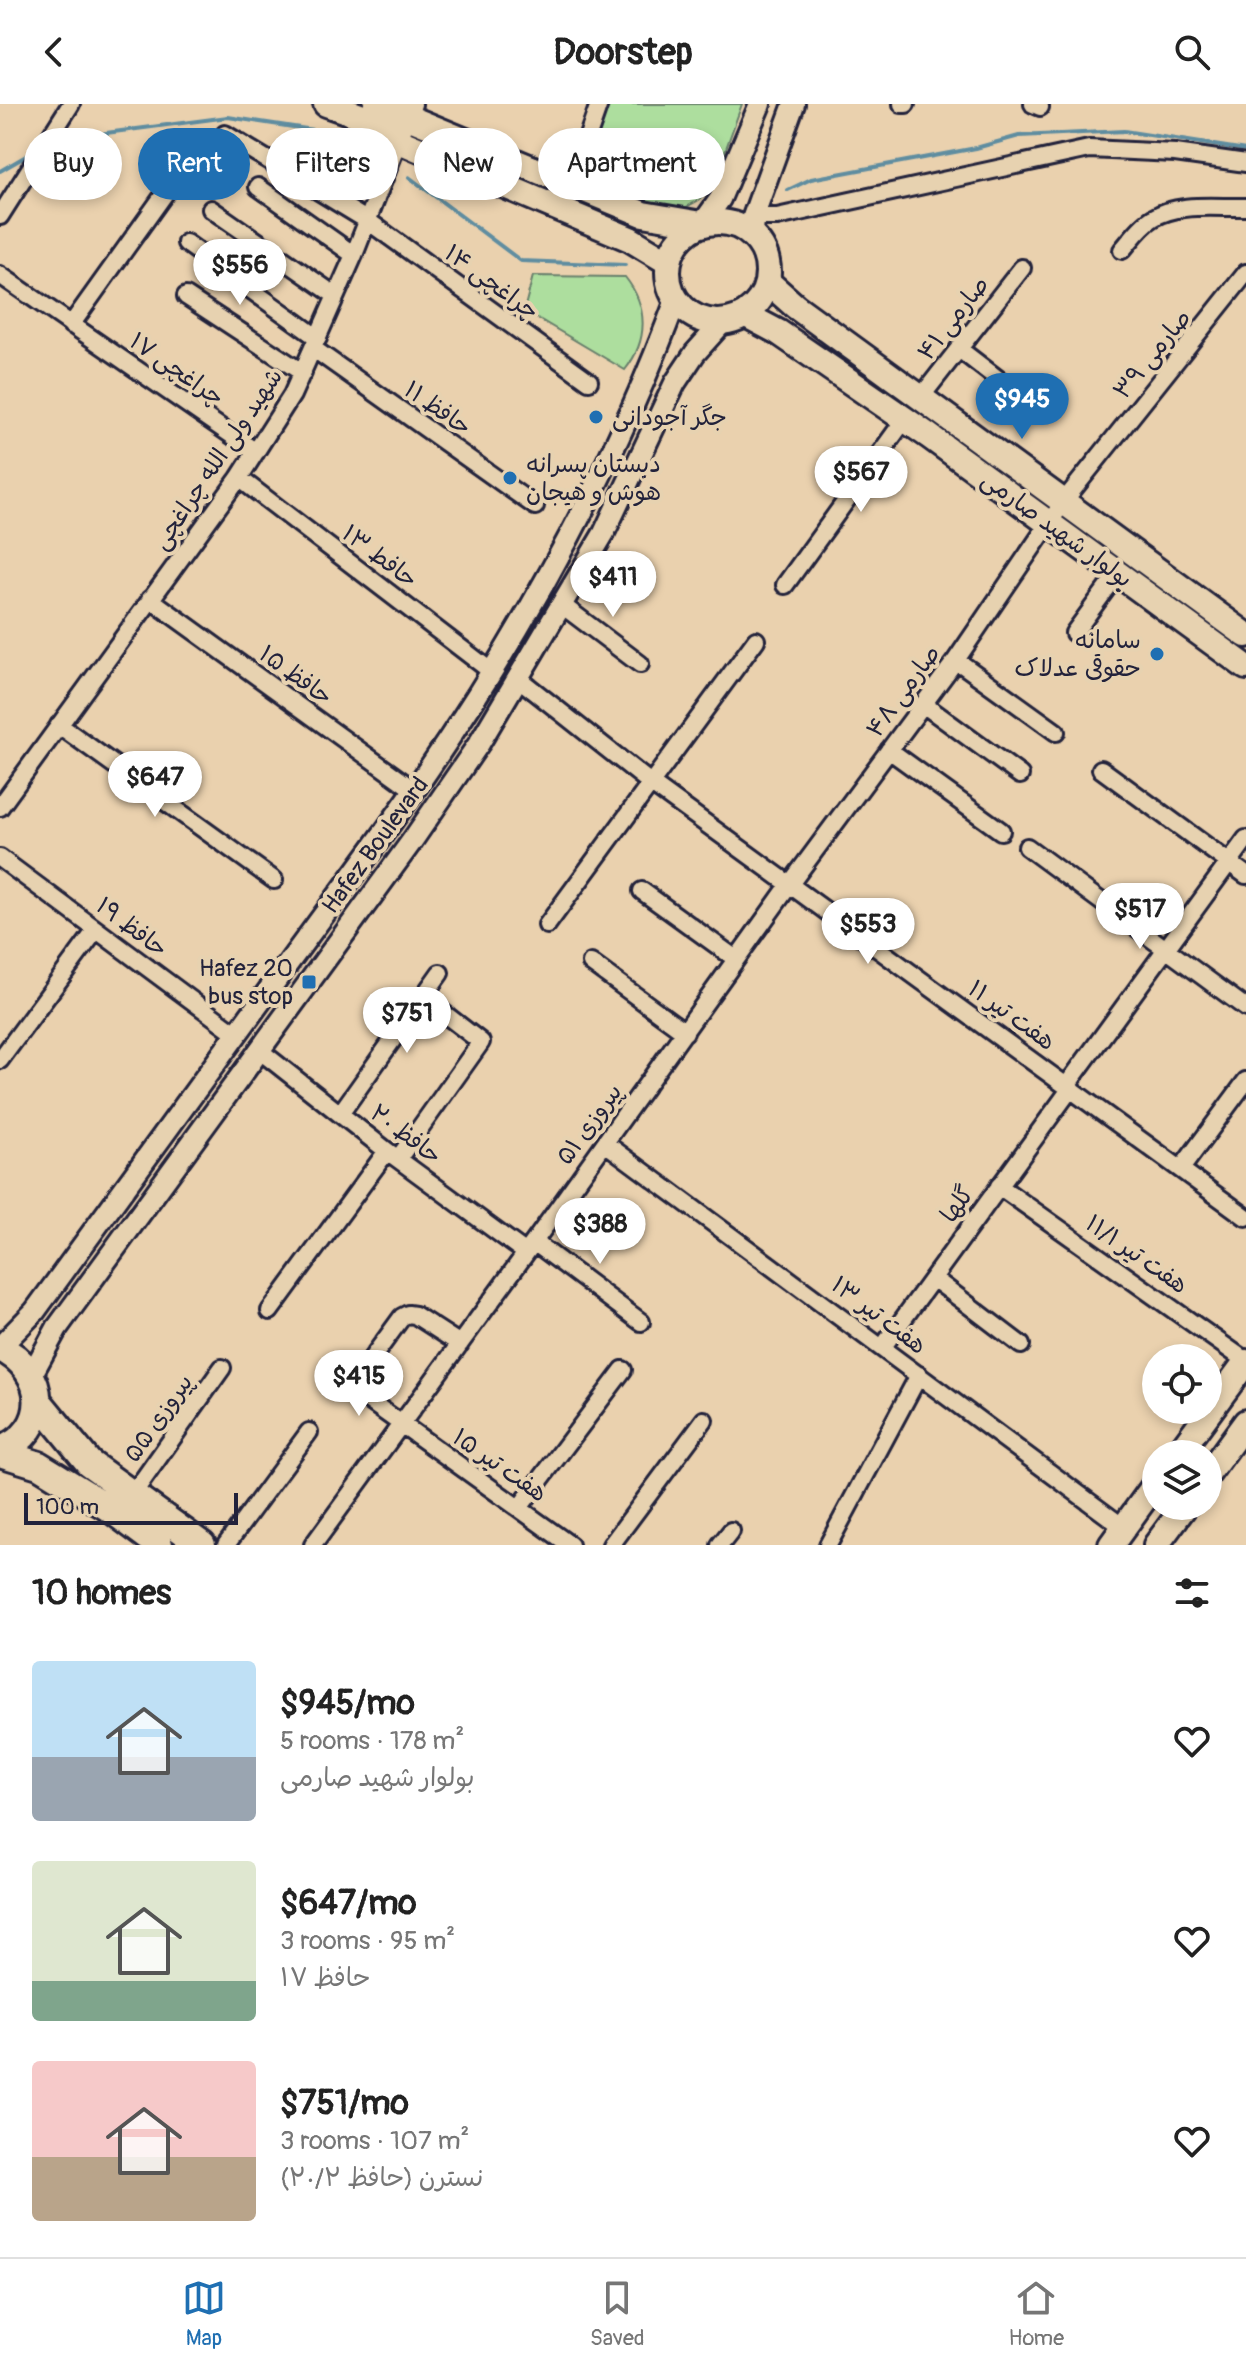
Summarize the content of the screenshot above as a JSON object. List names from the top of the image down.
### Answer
{
  "streets": {
    "main road": ["بولوار شهید صارمی"],
    "street": [
      "چراغچی ۱۴",
      "صارمی ۴۱",
      "صارمی ۳۹",
      "چراغچی ۱۷",
      "حافظ ۱۱",
      "شهید ولی الله چراغچی",
      "حافط ۱۳",
      "حافظ ۱۵",
      "صارمی ۴۸",
      "Hafez Boulevard",
      "حافظ ۱۹",
      "هفت تیر ۱۱",
      "پیروزی ۵۱",
      "حافظ ۲۰",
      "گلها",
      "هفت تیر ۱۱/۱",
      "هفت تیر ۱۳",
      "پیروزی ۵۵",
      "هفت تیر ۱۵"
    ]
  },
  "crossings": [
    ["چراغچی ۱۴", "شهید ولی الله چراغچی"],
    ["صارمی ۴۱", "بولوار شهید صارمی"],
    ["صارمی ۳۹", "بولوار شهید صارمی"],
    ["صارمی ۳۹", "صارمی ۴۸"],
    ["چراغچی ۱۷", "شهید ولی الله چراغچی"],
    ["حافظ ۱۱", "شهید ولی الله چراغچی"],
    ["شهید ولی الله چراغچی", "حافط ۱۳"],
    ["شهید ولی الله چراغچی", "حافظ ۱۵"],
    ["بولوار شهید صارمی", "صارمی ۴۸"],
    ["بولوار شهید صارمی", "Hafez Boulevard"],
    ["حافط ۱۳", "Hafez Boulevard"],
    ["حافظ ۱۵", "Hafez Boulevard"],
    ["صارمی ۴۸", "هفت تیر ۱۱"],
    ["صارمی ۴۸", "پیروزی ۵۱"],
    ["Hafez Boulevard", "حافظ ۱۹"],
    ["Hafez Boulevard", "هفت تیر ۱۱"],
    ["Hafez Boulevard", "حافظ ۲۰"],
    ["هفت تیر ۱۱", "پیروزی ۵۱"],
    ["هفت تیر ۱۱", "گلها"],
    ["پیروزی ۵۱", "حافظ ۲۰"],
    ["پیروزی ۵۱", "هفت تیر ۱۳"],
    ["پیروزی ۵۱", "هفت تیر ۱۵"],
    ["گلها", "هفت تیر ۱۱/۱"],
    ["گلها", "هفت تیر ۱۳"]
  ],
  "places": {
    "other": ["جگر آجودانی", "دبستان پسرانه هوش و هیجان", "سامانه حقوقی عدلاک"],
    "transit": ["Hafez 20 bus stop"]
  },
  "scale_bar": "100 m",
  "page": {
    "header": "Doorstep",
    "chip": [
      "Buy",
      "Rent",
      "Filters",
      "New",
      "Apartment"
    ],
    "price": [
      "$556",
      "$945",
      "$567",
      "$411",
      "$647",
      "$517",
      "$553",
      "$751",
      "$388",
      "$415"
    ],
    "scale": "100 m",
    "heading": "10 homes",
    "list": [
      {
        "name": "$945/mo",
        "note": "5 rooms · 178 m² · بولوار شهید صارمی"
      },
      {
        "name": "$647/mo",
        "note": "3 rooms · 95 m² · حافظ ۱۷"
      },
      {
        "name": "$751/mo",
        "note": "3 rooms · 107 m² · نسترن (حافظ ۲۰/۲)"
      }
    ],
    "tabs": ["Map", "Saved", "Home"]
  }
}
